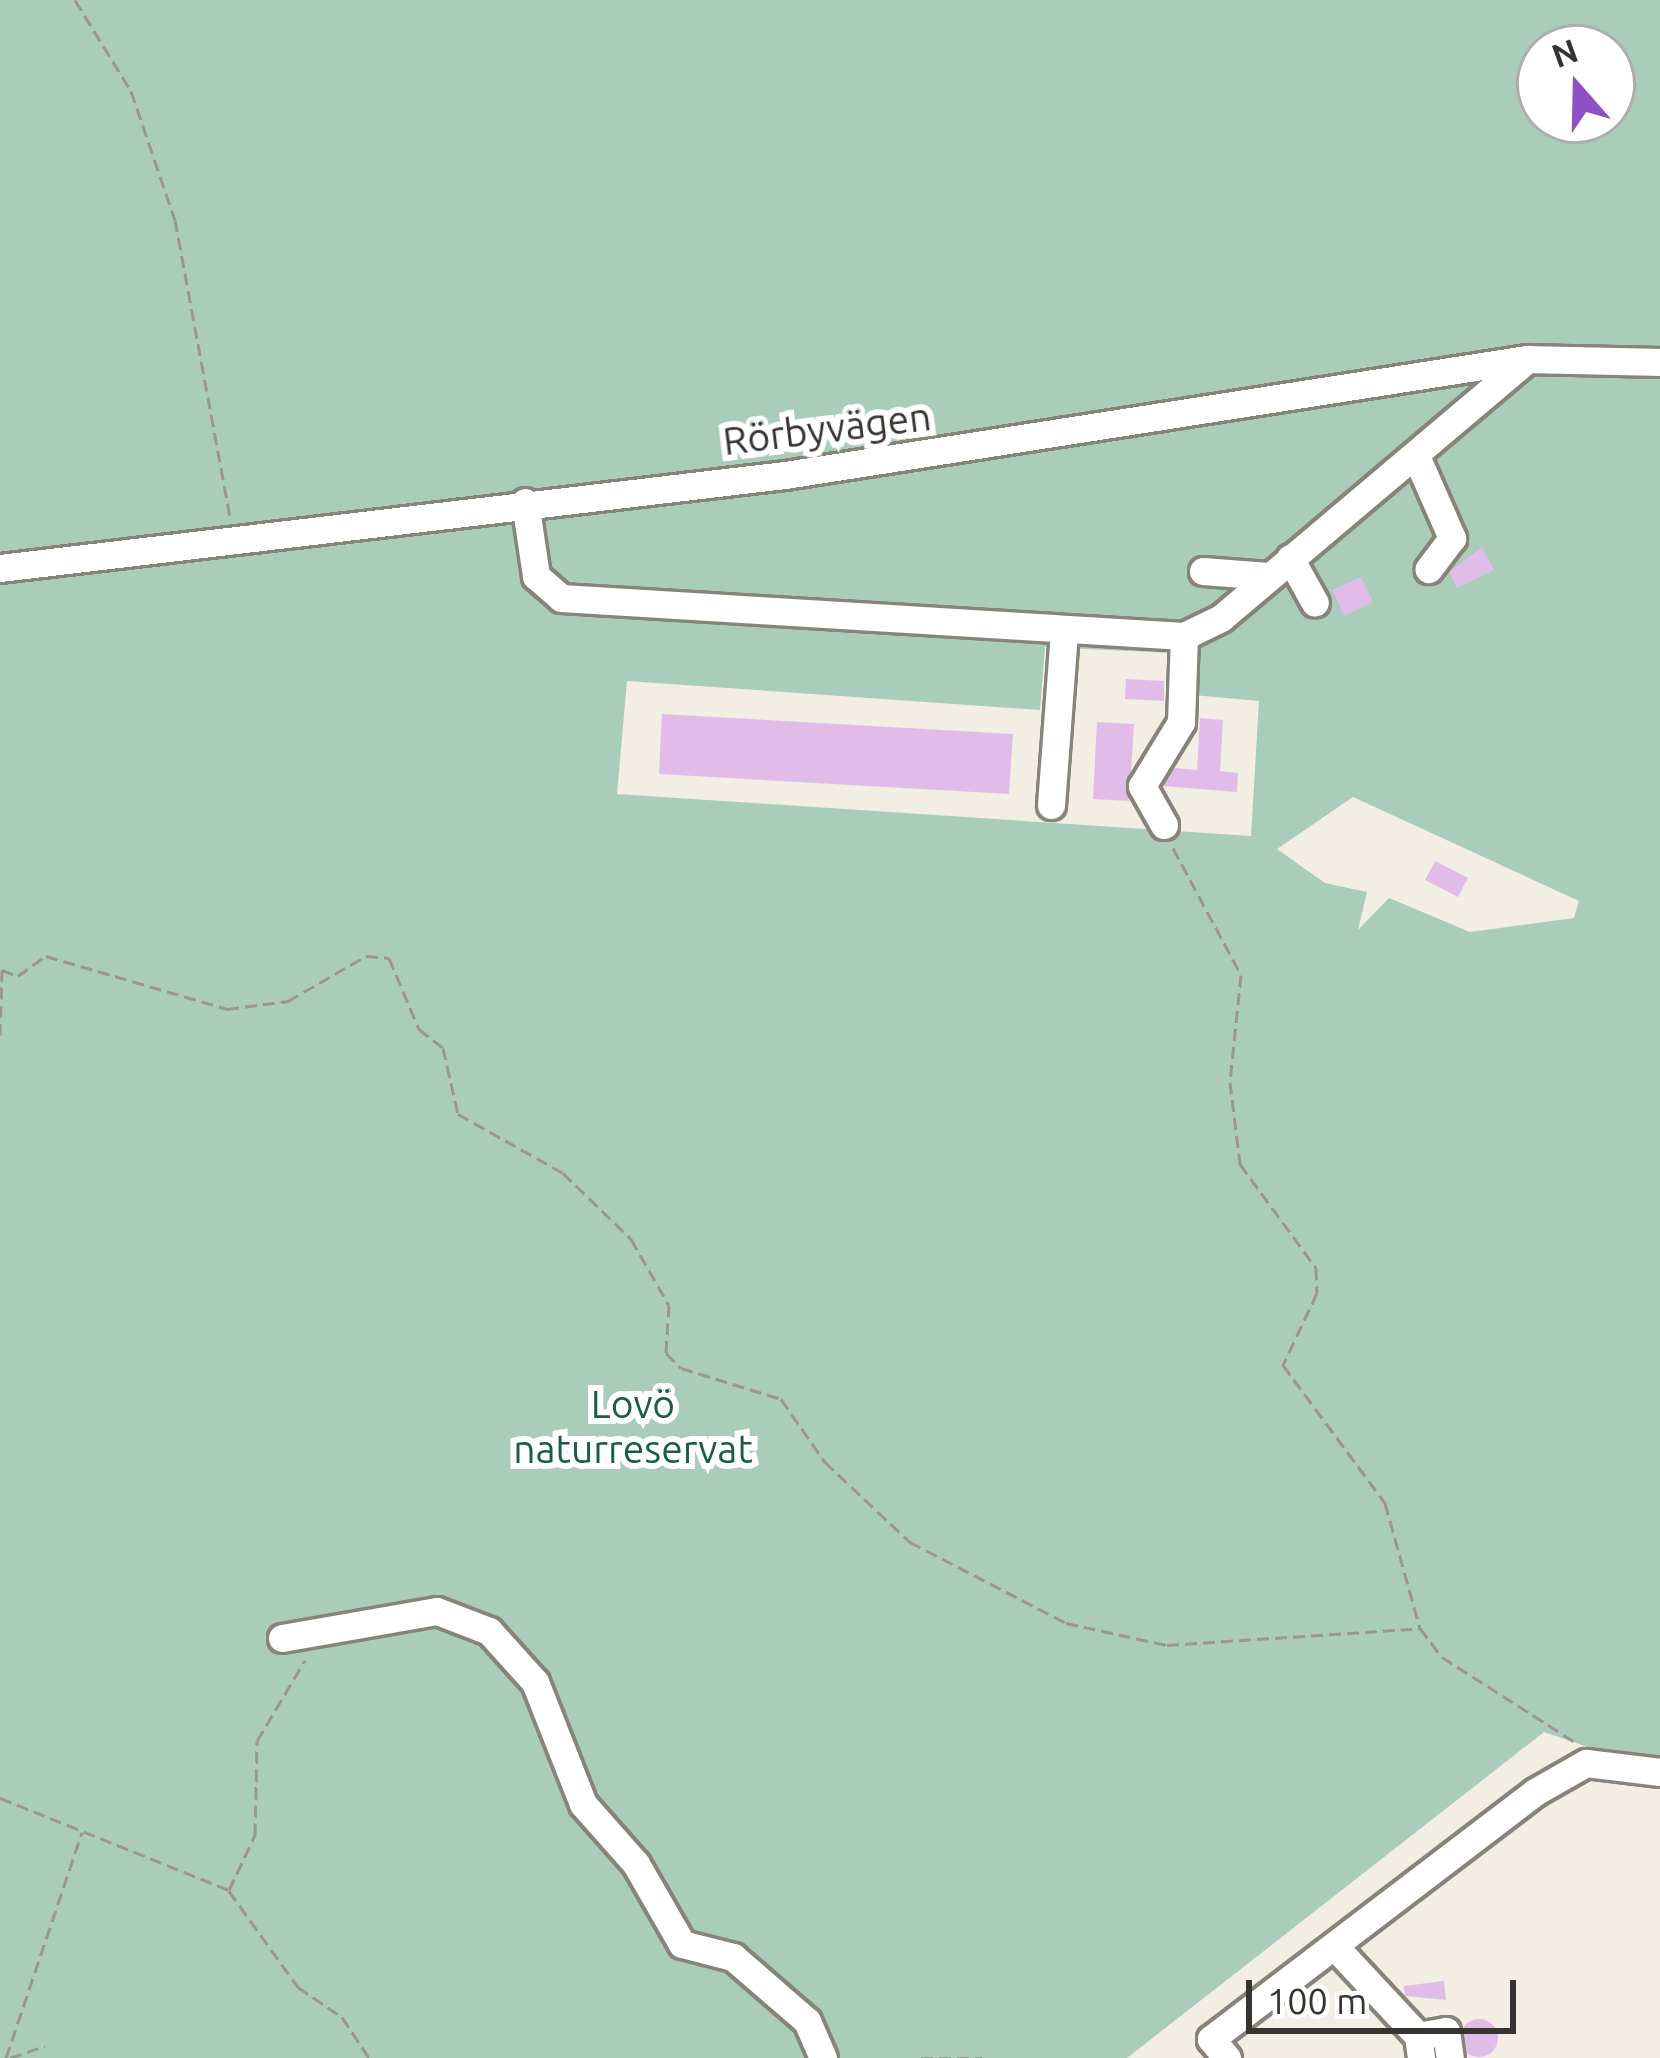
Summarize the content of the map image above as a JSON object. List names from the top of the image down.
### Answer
{
  "streets": {
    "street": ["Rörbyvägen"]
  },
  "parks": ["Lovö naturreservat"],
  "scale_bar": "100 m",
  "north": "top"
}
